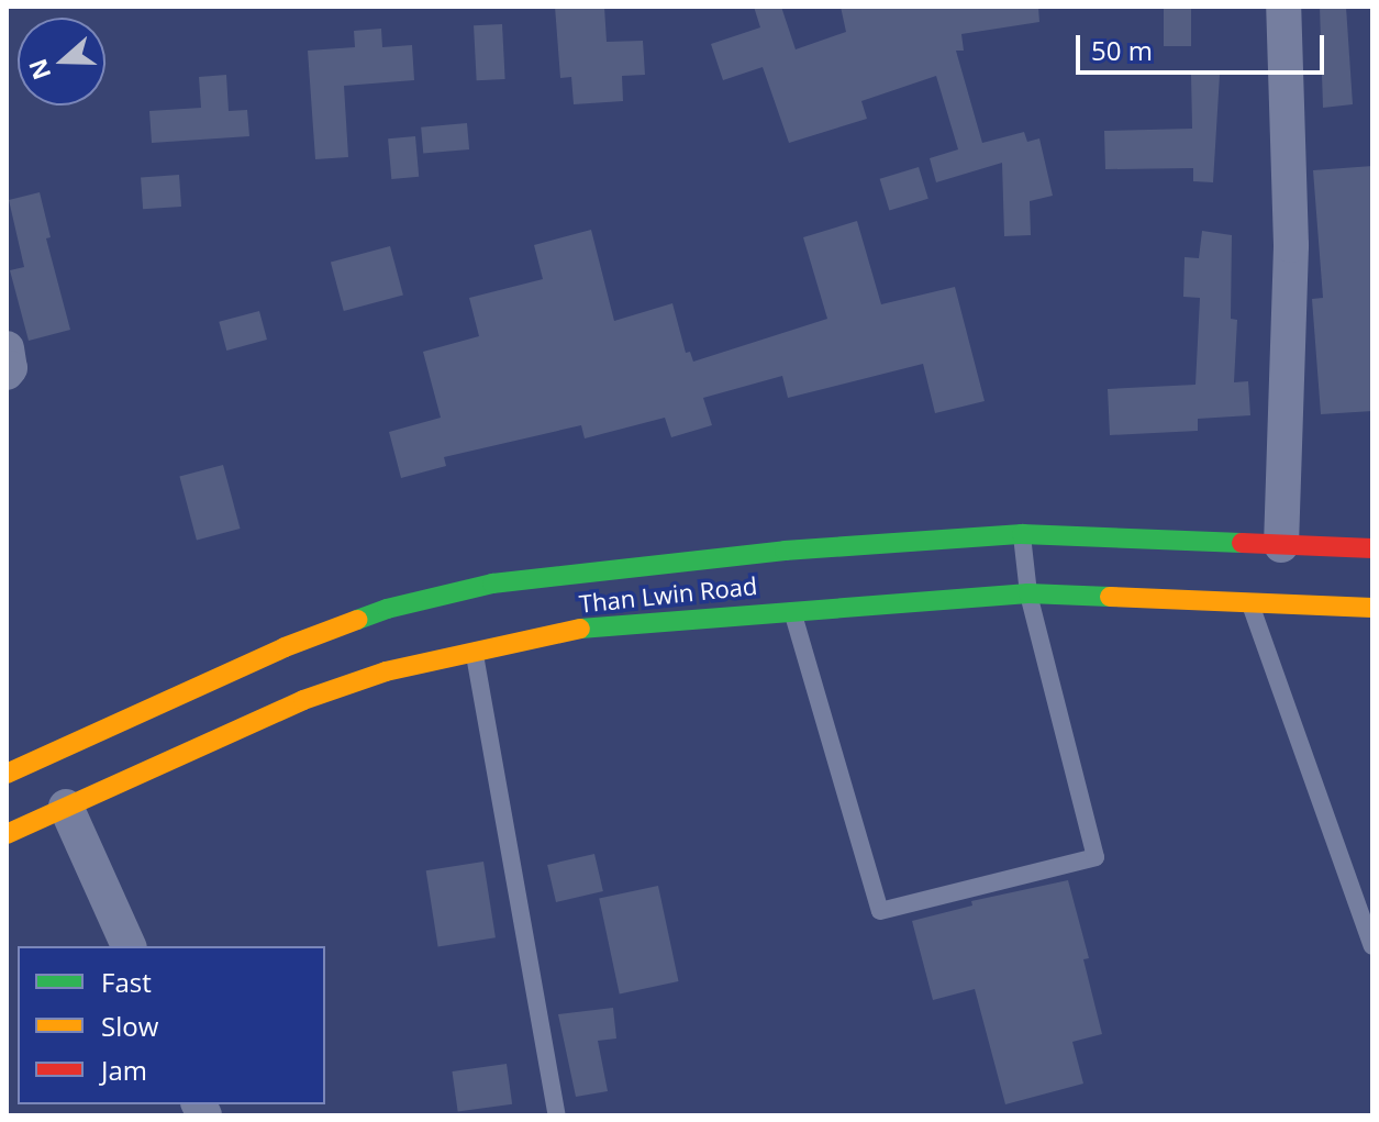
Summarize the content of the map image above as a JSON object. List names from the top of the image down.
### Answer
{
  "streets": {
    "main road": ["Than Lwin Road"]
  },
  "legend": ["Fast", "Slow", "Jam"],
  "scale_bar": "50 m",
  "north": "left"
}
